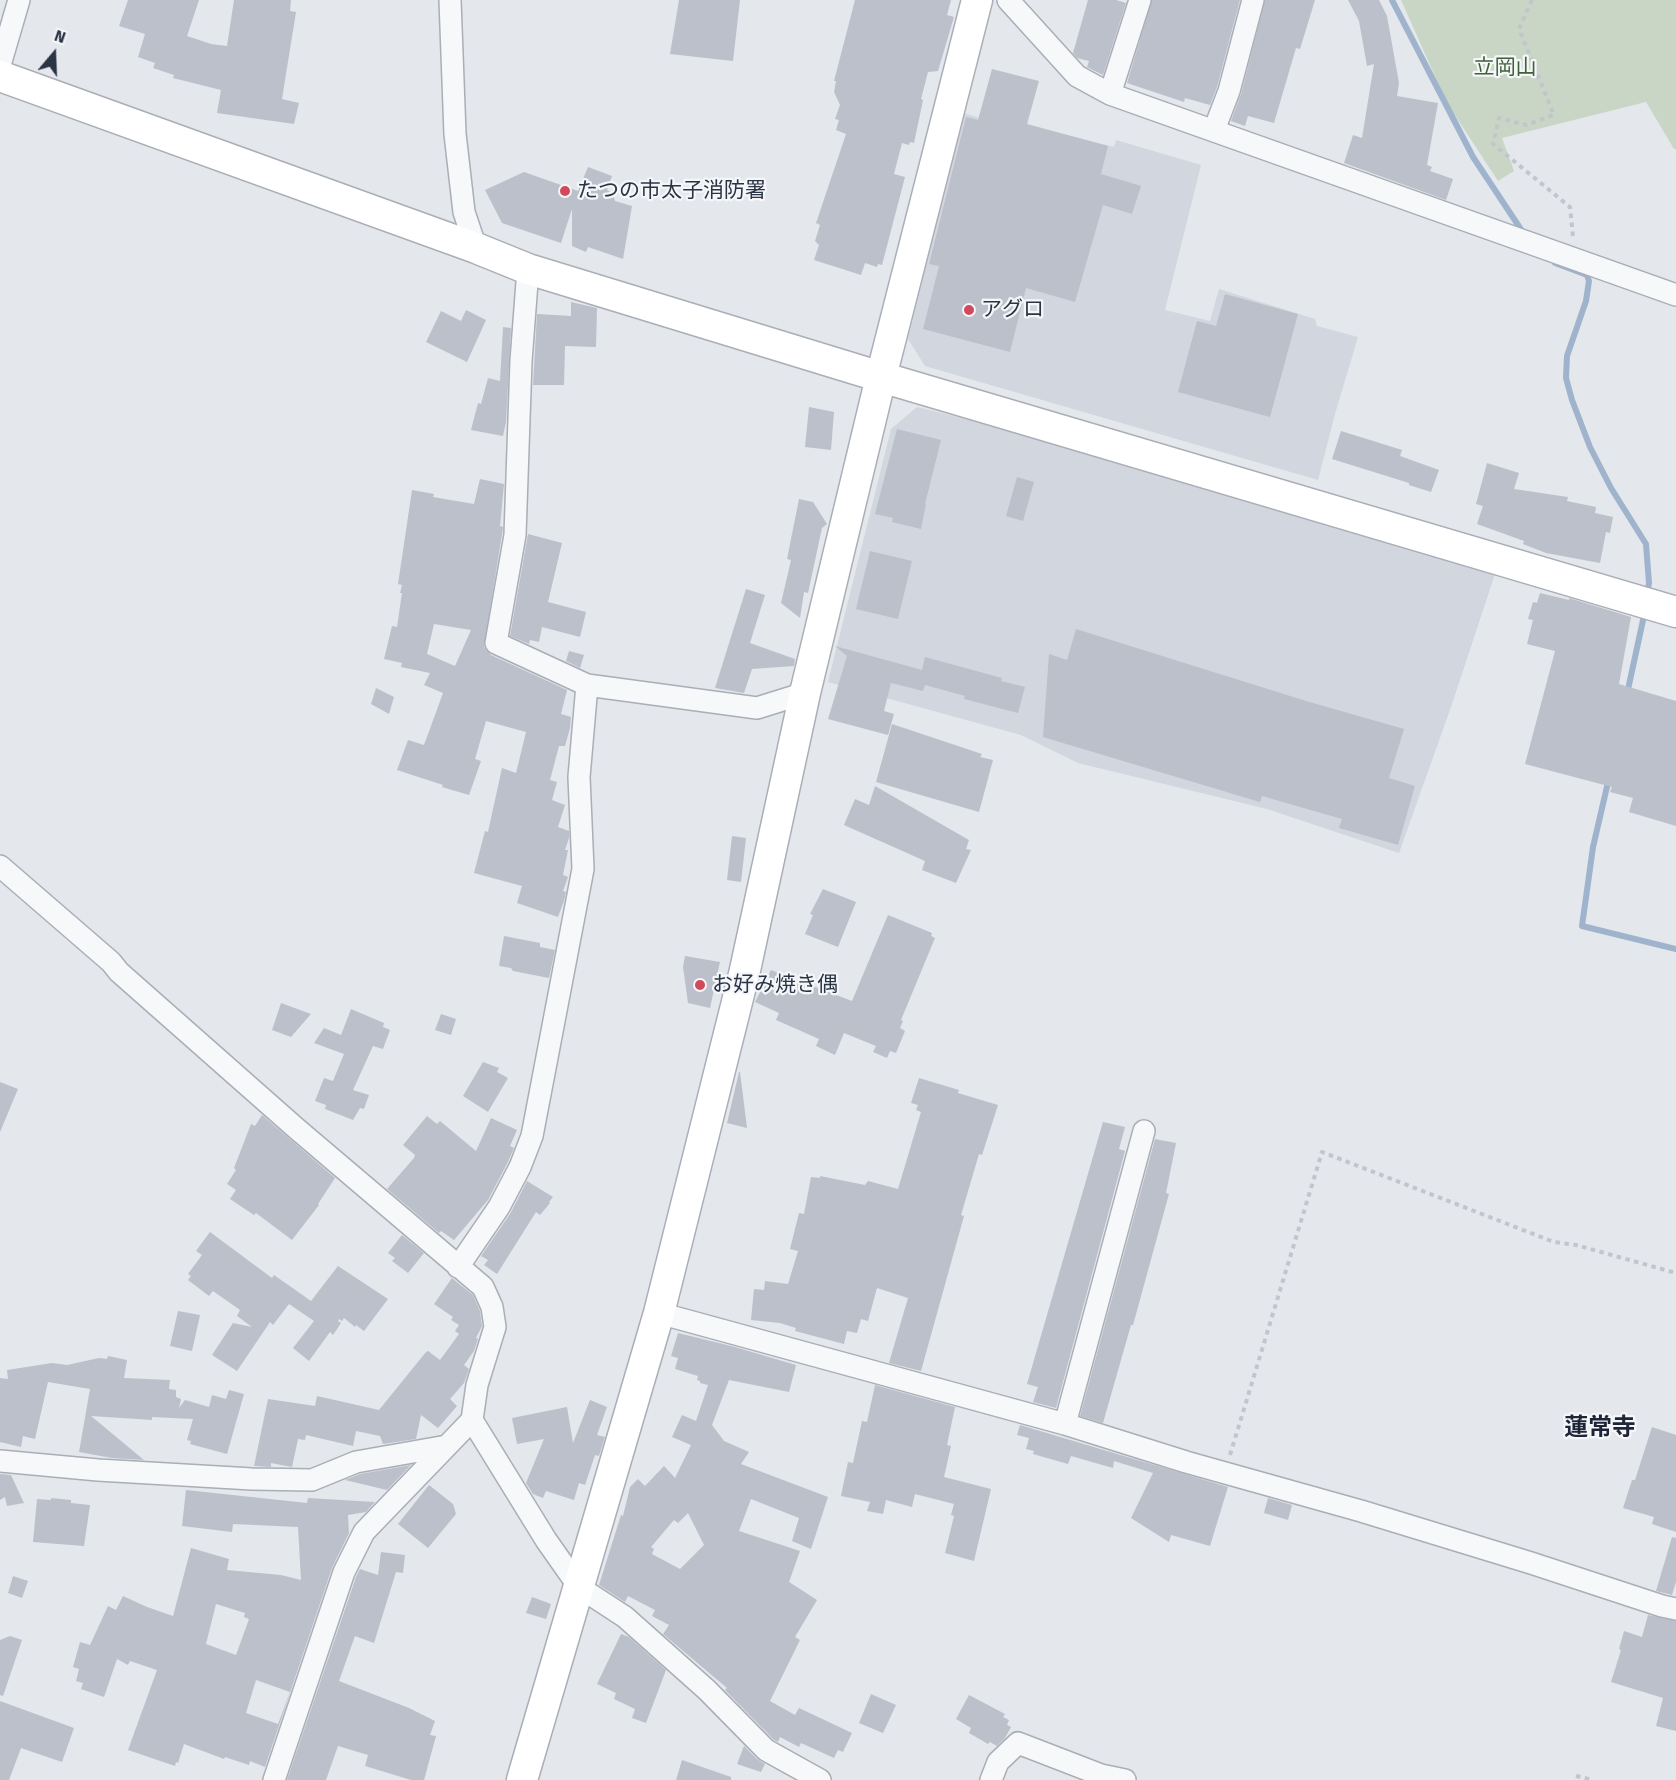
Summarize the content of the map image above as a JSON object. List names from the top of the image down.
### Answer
{
  "districts": ["蓮常寺"],
  "parks": ["立岡山"],
  "places": ["たつの市太子消防署", "アグロ", "お好み焼き偶"],
  "north": "top"
}
